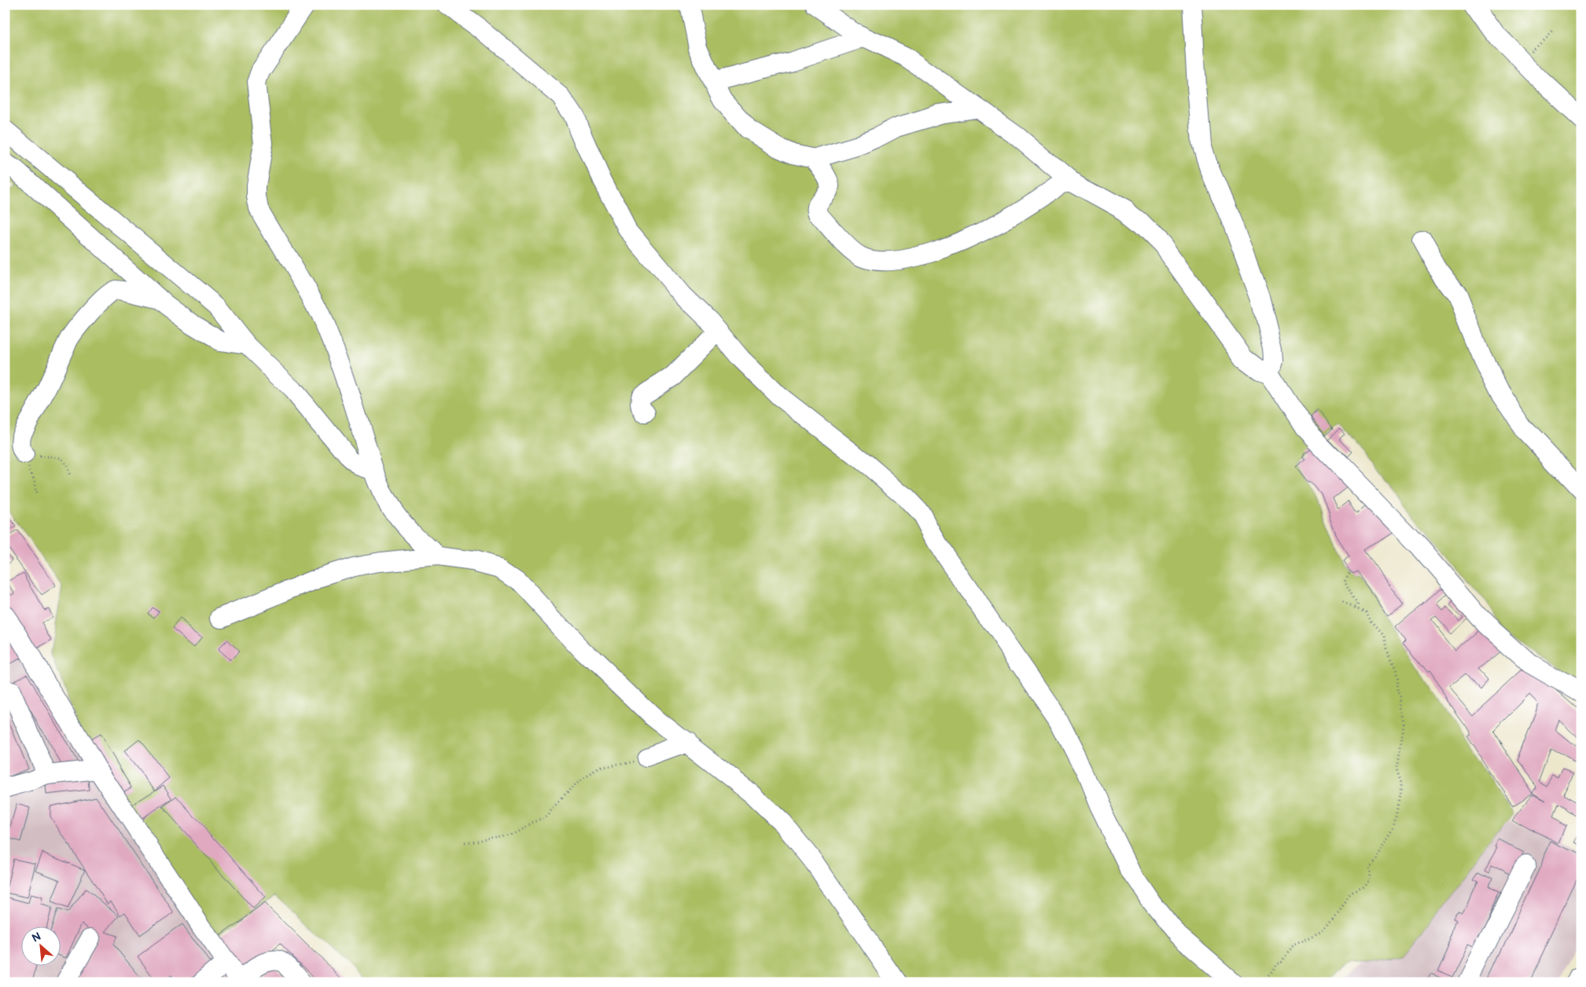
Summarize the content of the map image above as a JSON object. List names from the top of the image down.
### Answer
{
  "north": "top left"
}
